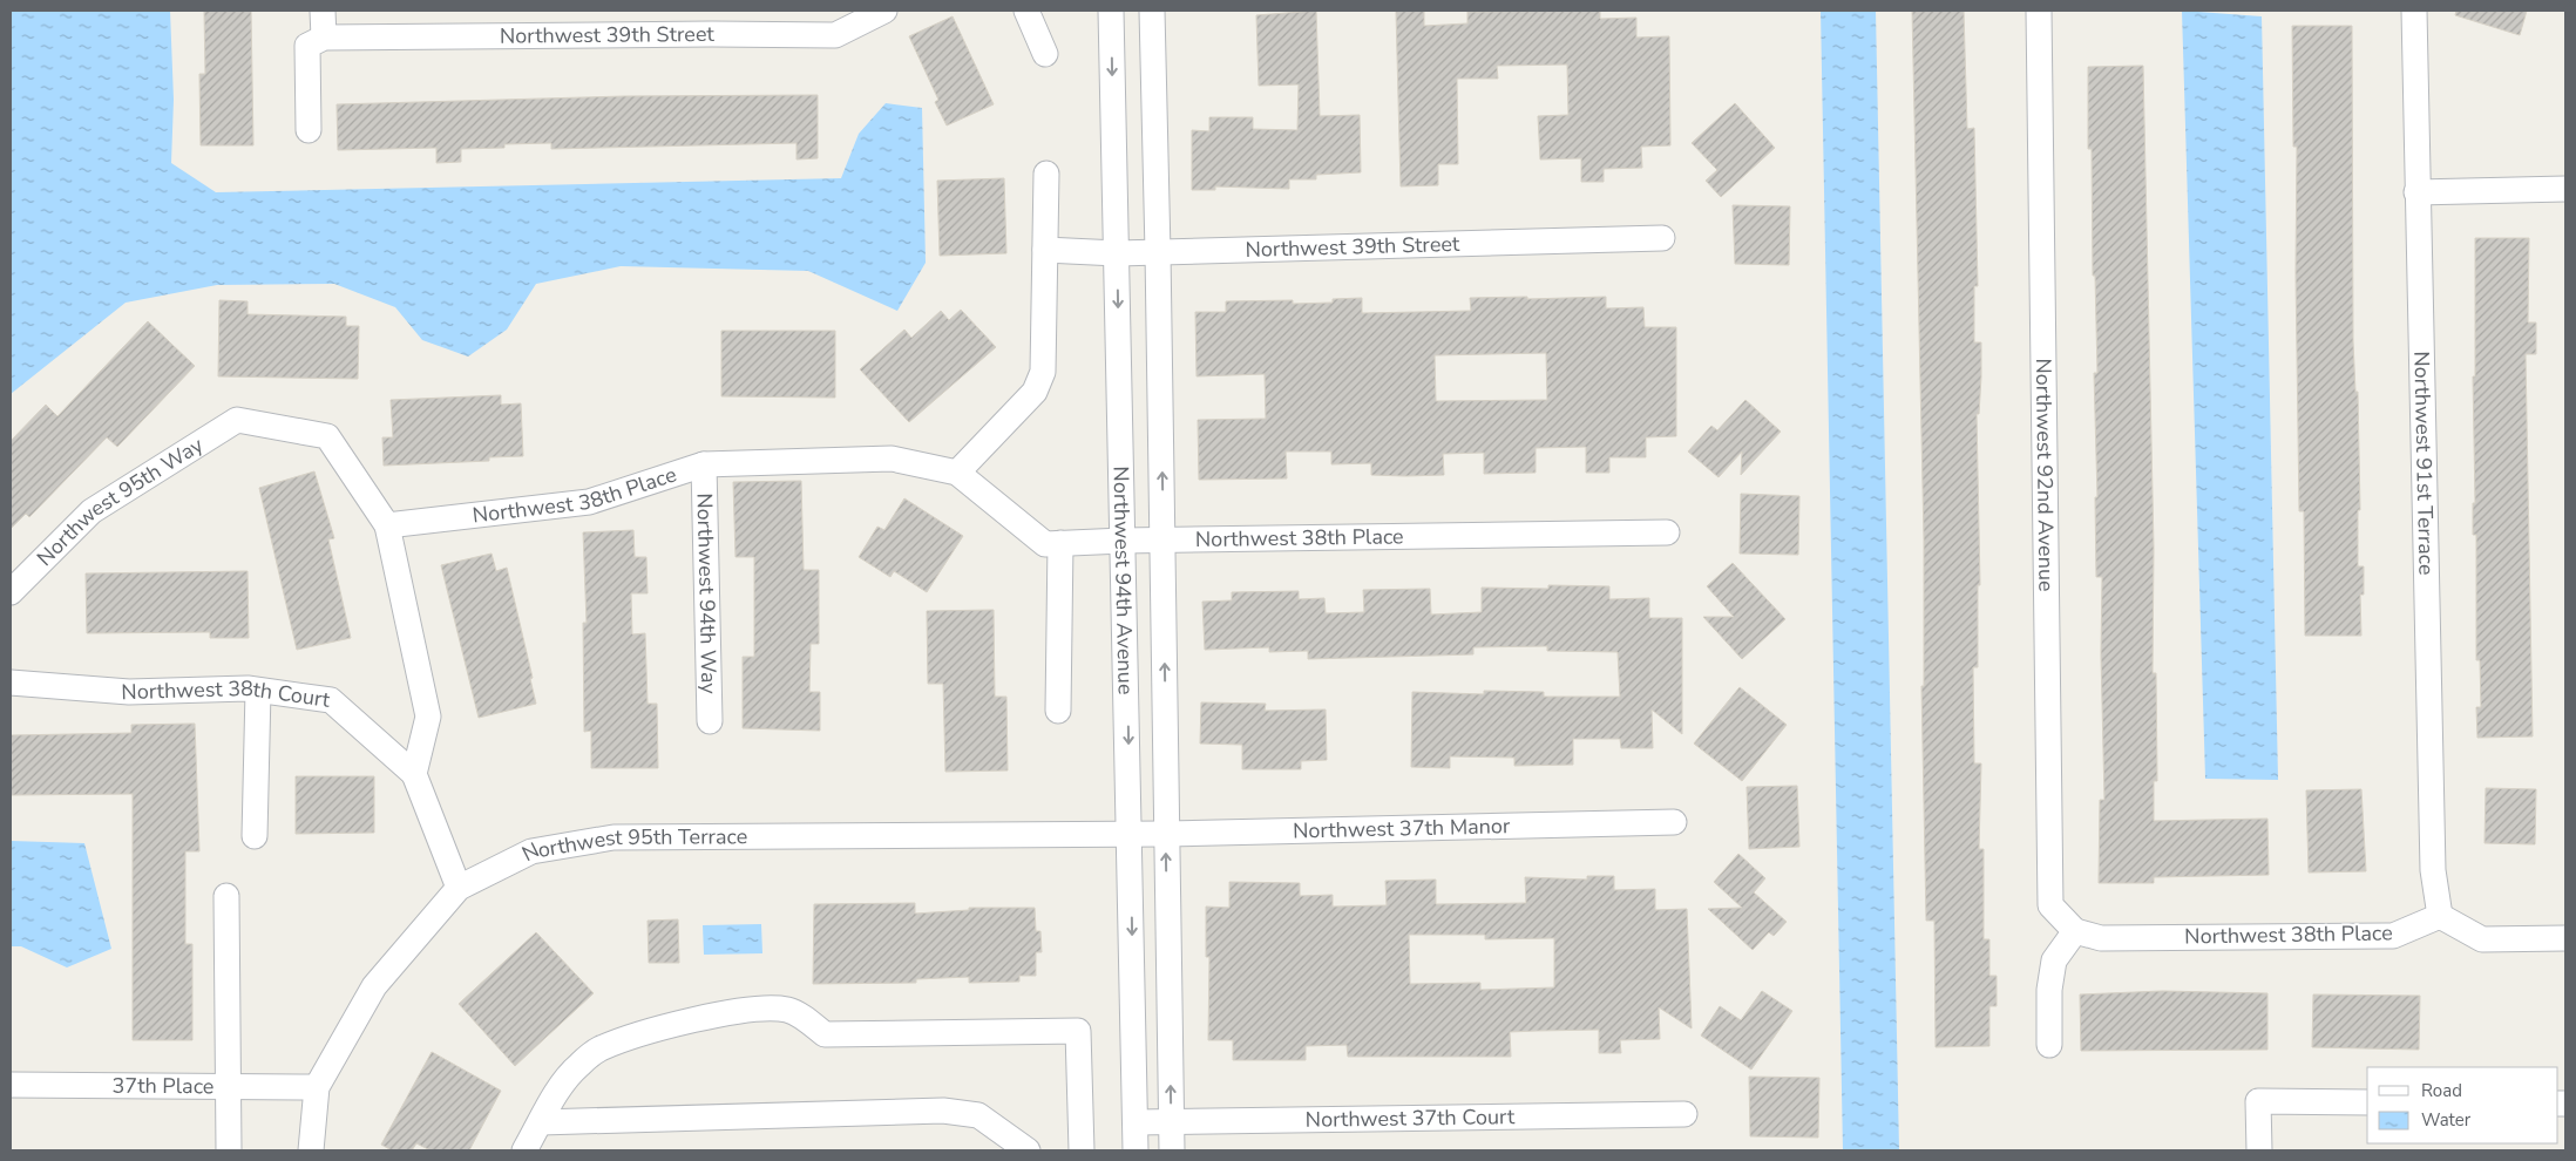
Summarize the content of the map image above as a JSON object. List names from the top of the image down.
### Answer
{
  "streets": {
    "street": [
      "Northwest 39th Street",
      "Northwest 91st Terrace",
      "Northwest 92nd Avenue",
      "Northwest 38th Place",
      "Northwest 95th Way",
      "Northwest 94th Avenue",
      "Northwest 94th Way",
      "Northwest 38th Court",
      "Northwest 37th Manor",
      "Northwest 95th Terrace",
      "37th Place",
      "Northwest 37th Court"
    ]
  },
  "crossings": [
    ["Northwest 39th Street", "Northwest 94th Avenue"],
    ["Northwest 91st Terrace", "Northwest 38th Place"],
    ["Northwest 92nd Avenue", "Northwest 38th Place"],
    ["Northwest 38th Place", "Northwest 95th Way"],
    ["Northwest 38th Place", "Northwest 94th Avenue"],
    ["Northwest 38th Place", "Northwest 94th Way"],
    ["Northwest 94th Avenue", "Northwest 37th Manor"],
    ["Northwest 94th Avenue", "Northwest 95th Terrace"],
    ["Northwest 94th Avenue", "Northwest 37th Court"],
    ["Northwest 37th Manor", "Northwest 95th Terrace"],
    ["Northwest 95th Terrace", "37th Place"]
  ],
  "legend": ["Road", "Water"]
}
